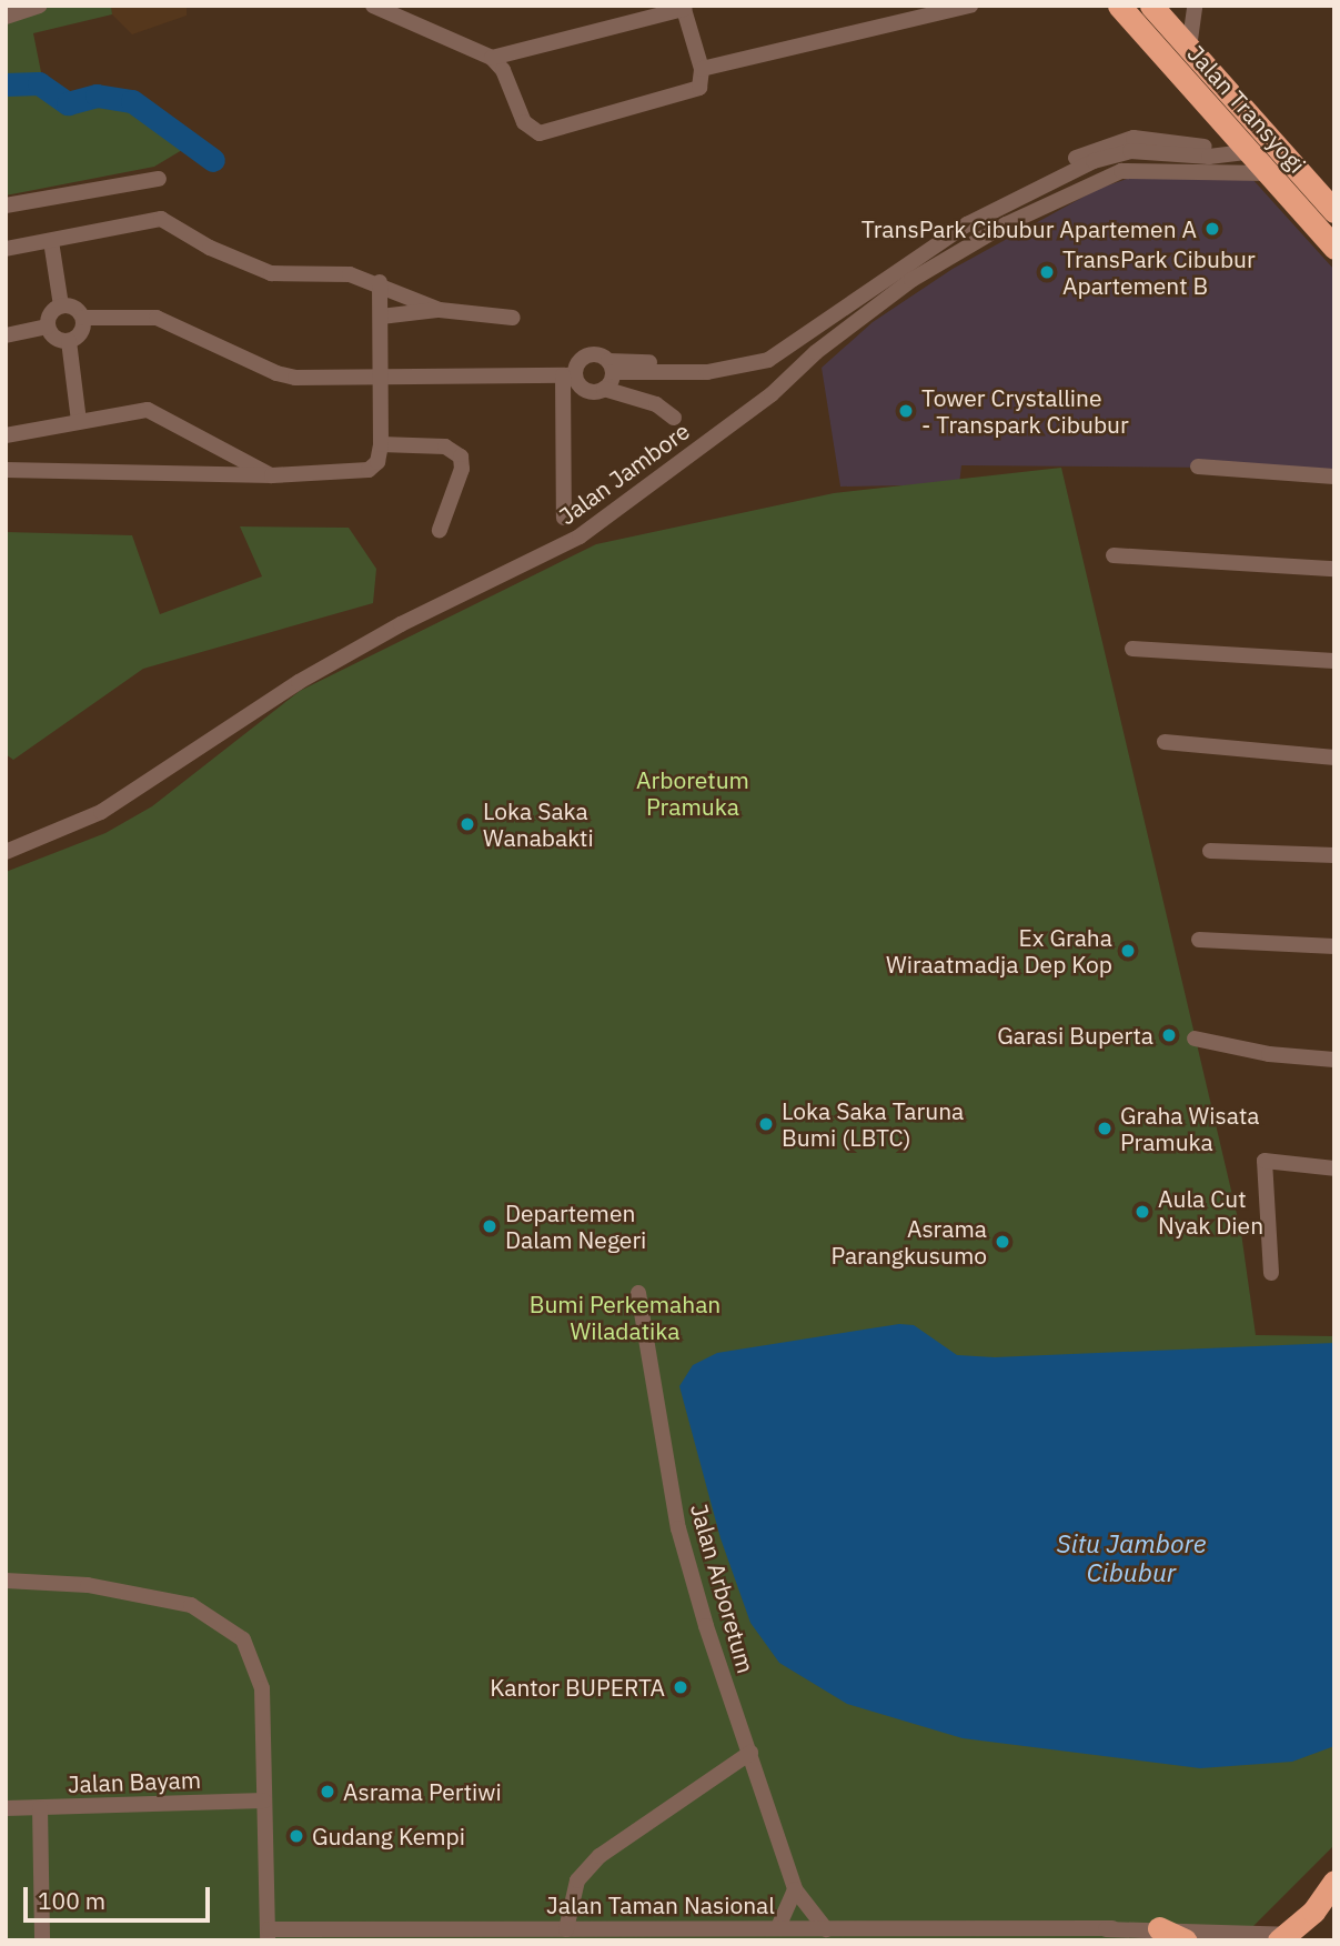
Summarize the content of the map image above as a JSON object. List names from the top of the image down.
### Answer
{
  "streets": {
    "highway": ["Jalan Transyogi"],
    "street": [
      "Jalan Jambore",
      "Jalan Arboretum",
      "Jalan Bayam",
      "Jalan Taman Nasional"
    ]
  },
  "crossings": [
    ["Jalan Transyogi", "Jalan Jambore"],
    ["Jalan Arboretum", "Jalan Taman Nasional"]
  ],
  "water": ["Situ Jambore Cibubur"],
  "parks": ["Arboretum Pramuka", "Bumi Perkemahan Wiladatika"],
  "places": [
    "TransPark Cibubur Apartemen A",
    "TransPark Cibubur Apartement B",
    "Tower Crystalline - Transpark Cibubur",
    "Loka Saka Wanabakti",
    "Ex Graha Wiraatmadja Dep Kop",
    "Garasi Buperta",
    "Loka Saka Taruna Bumi (LBTC)",
    "Graha Wisata Pramuka",
    "Aula Cut Nyak Dien",
    "Departemen Dalam Negeri",
    "Asrama Parangkusumo",
    "Kantor BUPERTA",
    "Asrama Pertiwi",
    "Gudang Kempi"
  ],
  "scale_bar": "100 m"
}
